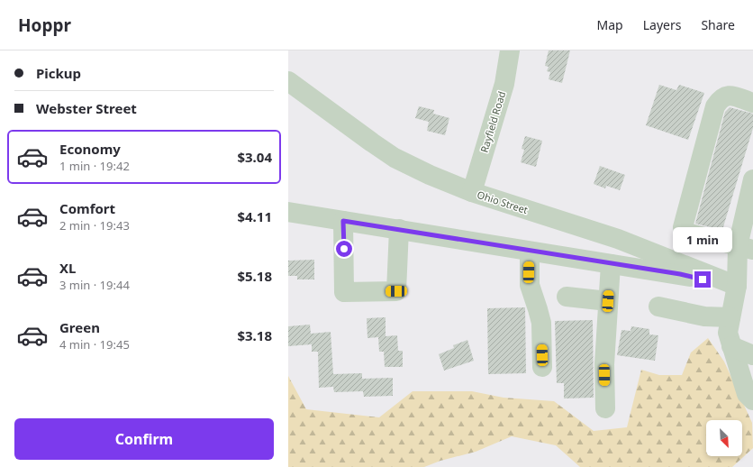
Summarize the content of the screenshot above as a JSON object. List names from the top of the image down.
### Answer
{
  "streets": {
    "street": ["Rayfield Road", "Ohio Street"]
  },
  "crossings": [
    ["Rayfield Road", "Ohio Street"]
  ],
  "north": "bottom right",
  "page": {
    "header": "Hoppr",
    "nav": ["Map", "Layers", "Share"],
    "banner": ["Pickup", "Webster Street"],
    "list": [
      {
        "name": "Economy",
        "note": "1 min · 19:42",
        "value": "$3.04"
      },
      {
        "name": "Comfort",
        "note": "2 min · 19:43",
        "value": "$4.11"
      },
      {
        "name": "XL",
        "note": "3 min · 19:44",
        "value": "$5.18"
      },
      {
        "name": "Green",
        "note": "4 min · 19:45",
        "value": "$3.18"
      }
    ],
    "bubble": "1 min",
    "buttons": "Confirm"
  }
}
